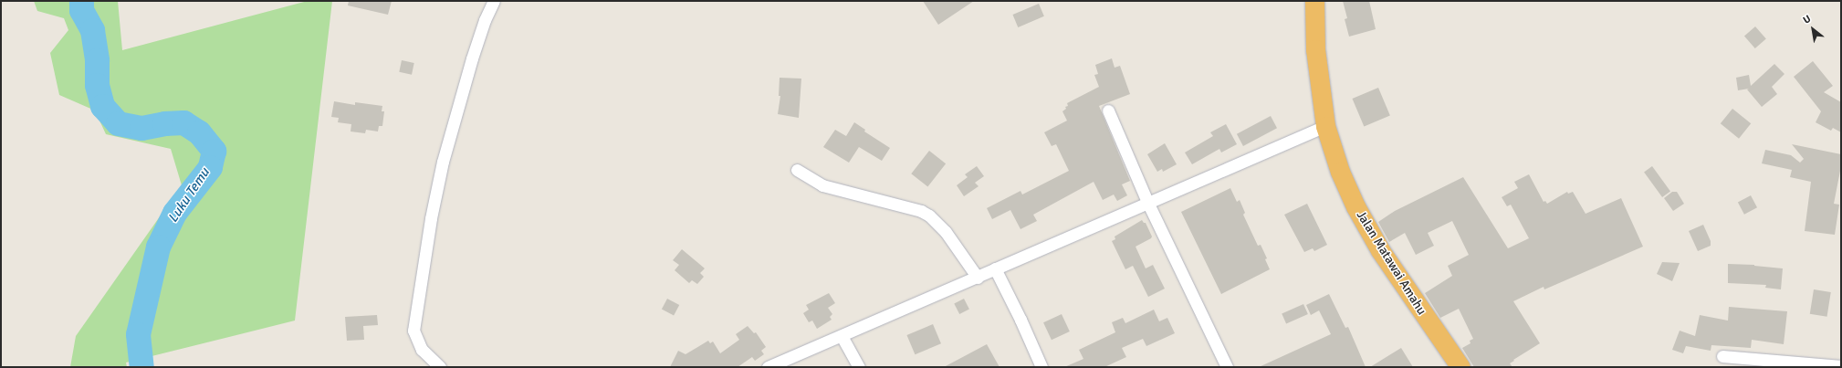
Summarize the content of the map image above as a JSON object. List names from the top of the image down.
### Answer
{
  "streets": {
    "highway": ["Jalan Matawai Amahu"]
  },
  "water": ["Luku Temu"],
  "north": "top left"
}
